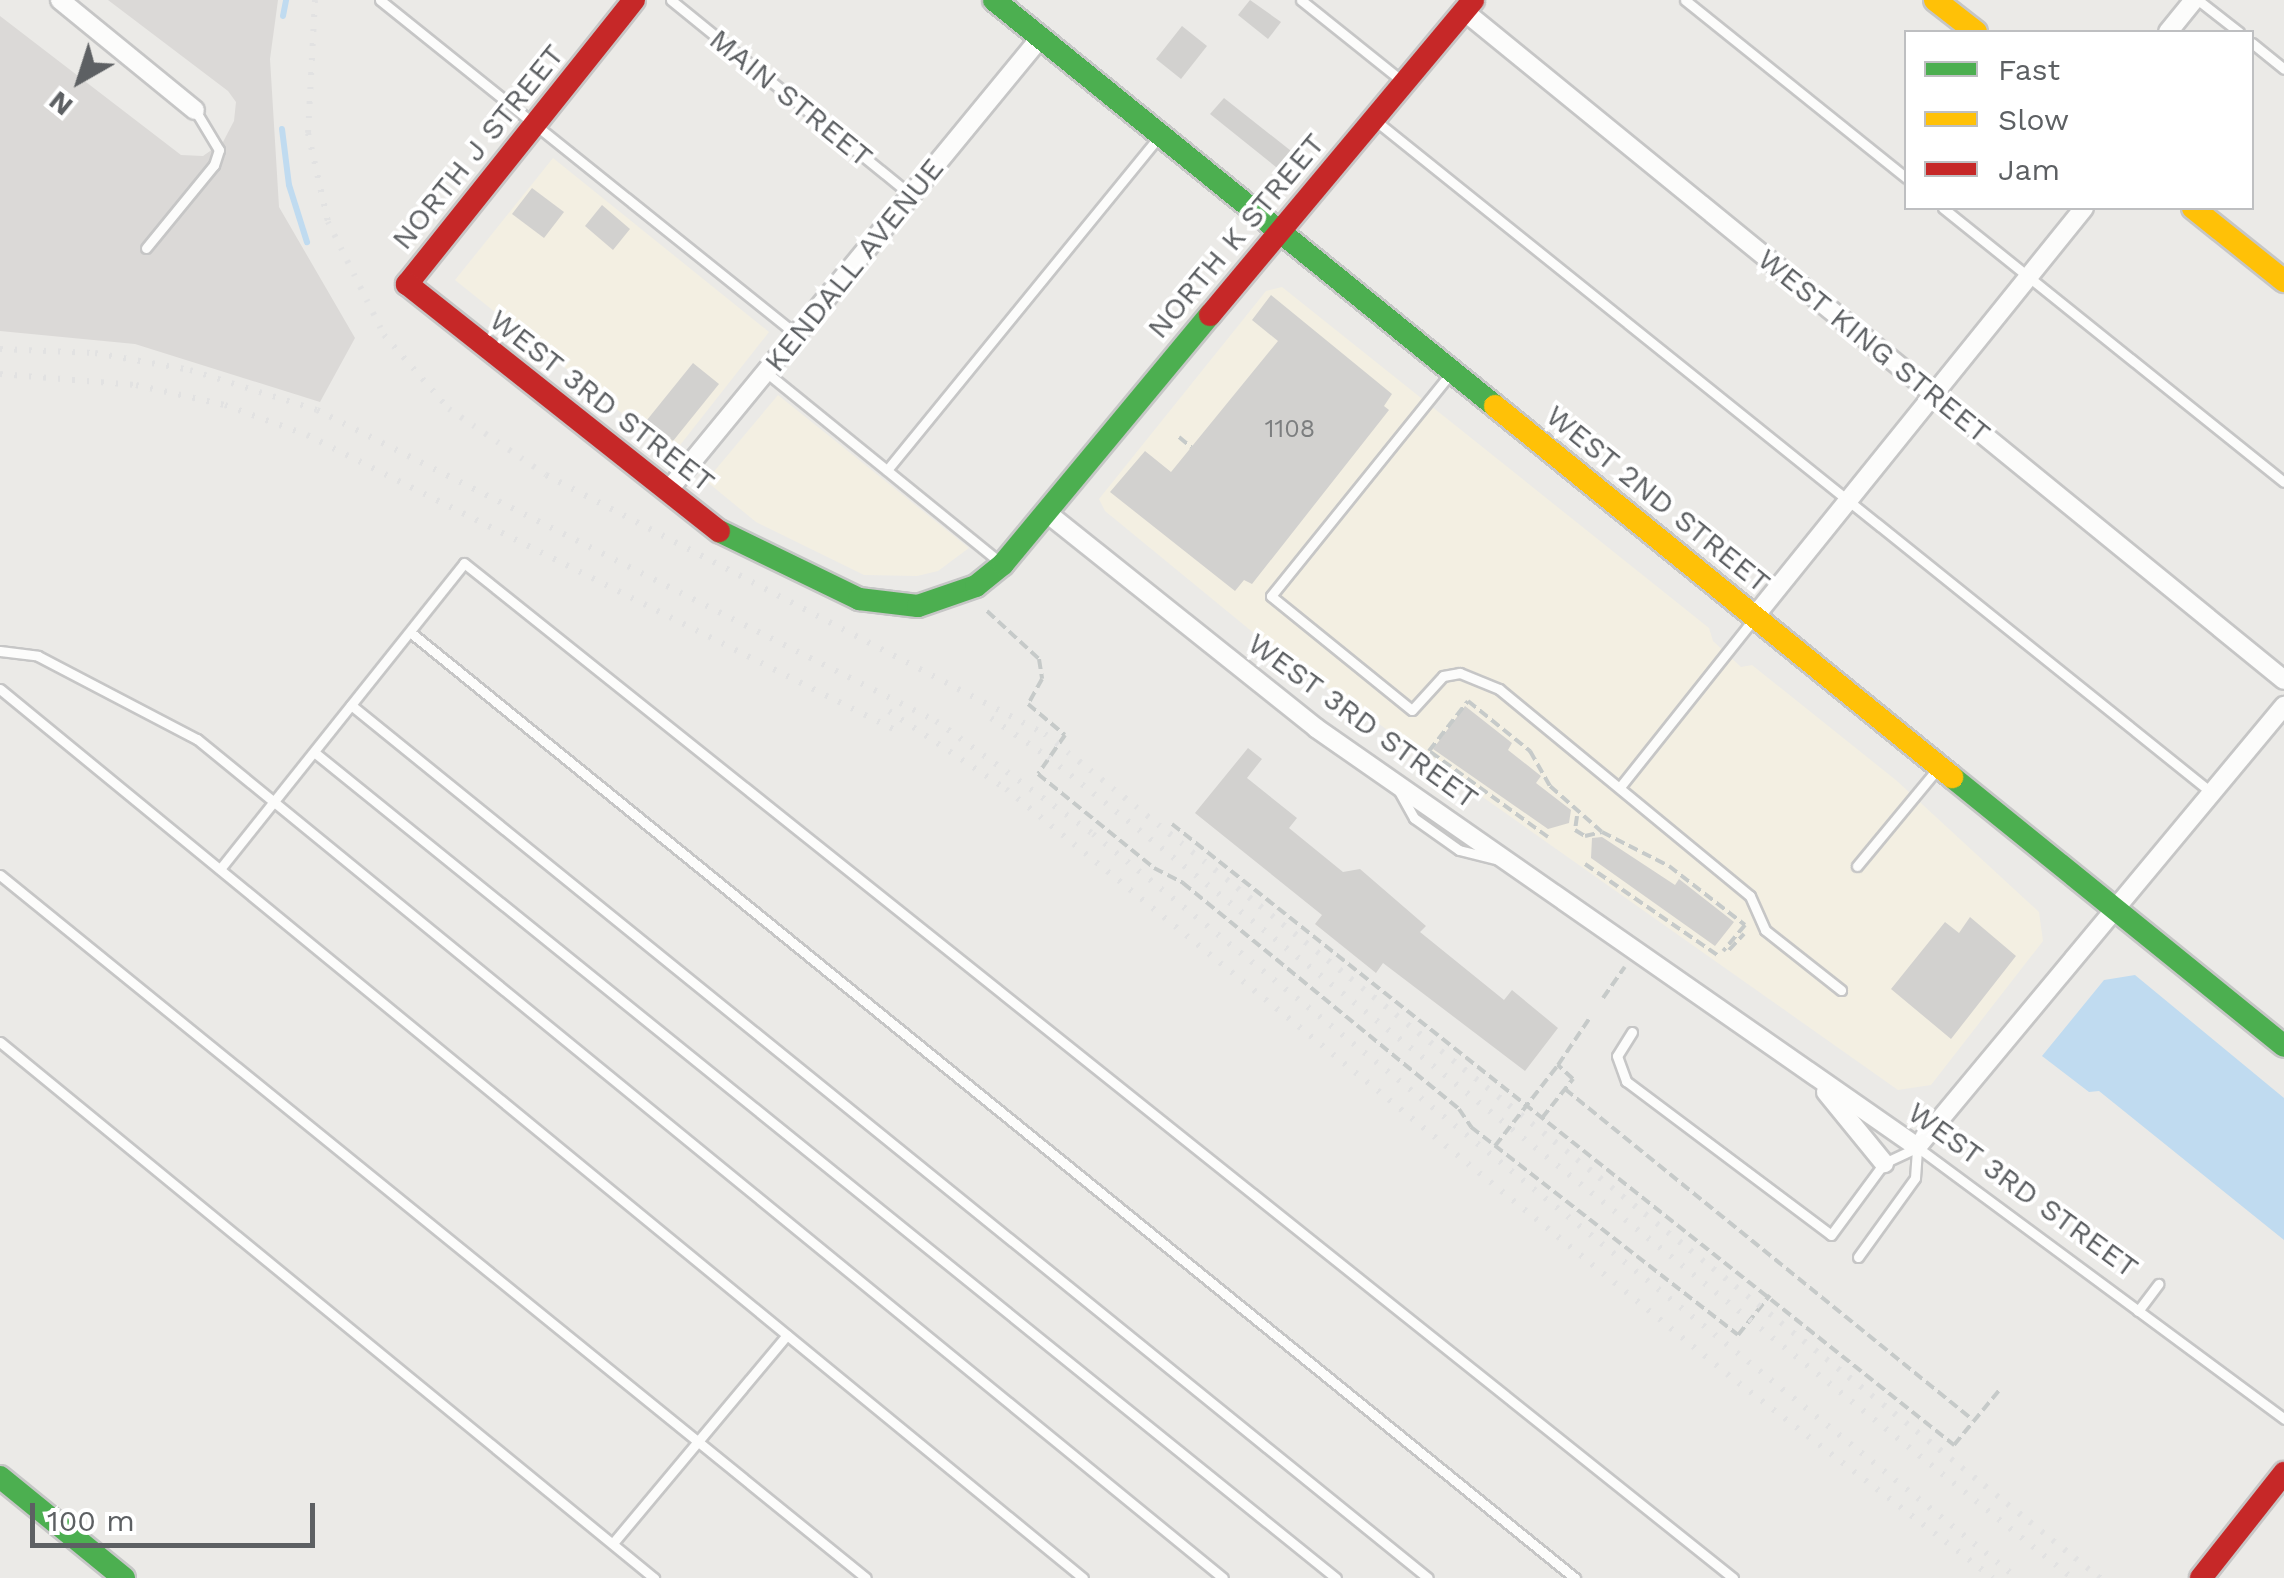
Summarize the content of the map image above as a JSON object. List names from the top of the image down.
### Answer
{
  "streets": {
    "street": [
      "NORTH J STREET",
      "NORTH K STREET",
      "KENDALL AVENUE",
      "WEST KING STREET",
      "WEST 3RD STREET",
      "WEST 2ND STREET"
    ],
    "lane": ["MAIN STREET"]
  },
  "crossings": [
    ["MAIN STREET", "KENDALL AVENUE"],
    ["NORTH J STREET", "WEST 3RD STREET"],
    ["NORTH K STREET", "WEST KING STREET"],
    ["NORTH K STREET", "WEST 3RD STREET"],
    ["NORTH K STREET", "WEST 2ND STREET"],
    ["KENDALL AVENUE", "WEST 3RD STREET"],
    ["KENDALL AVENUE", "WEST 2ND STREET"]
  ],
  "house_numbers": ["1108"],
  "legend": ["Fast", "Slow", "Jam"],
  "scale_bar": "100 m",
  "north": "bottom left"
}
